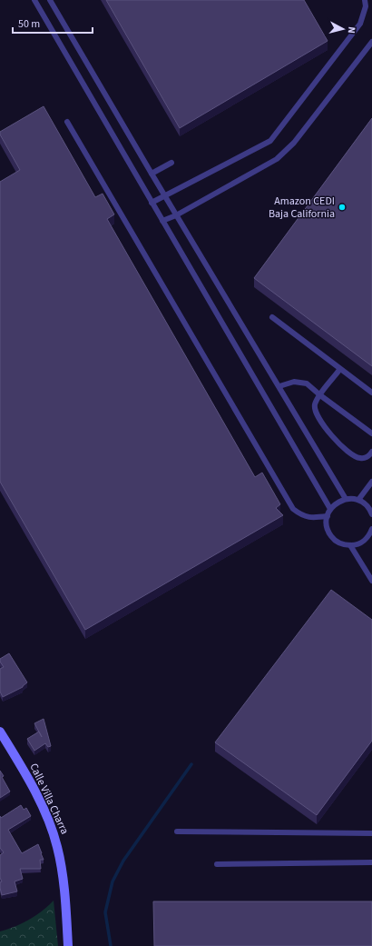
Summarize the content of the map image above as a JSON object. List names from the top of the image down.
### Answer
{
  "streets": {
    "street": ["Calle Villa Charra"]
  },
  "places": ["Amazon CEDI Baja California"],
  "scale_bar": "50 m",
  "north": "right"
}
